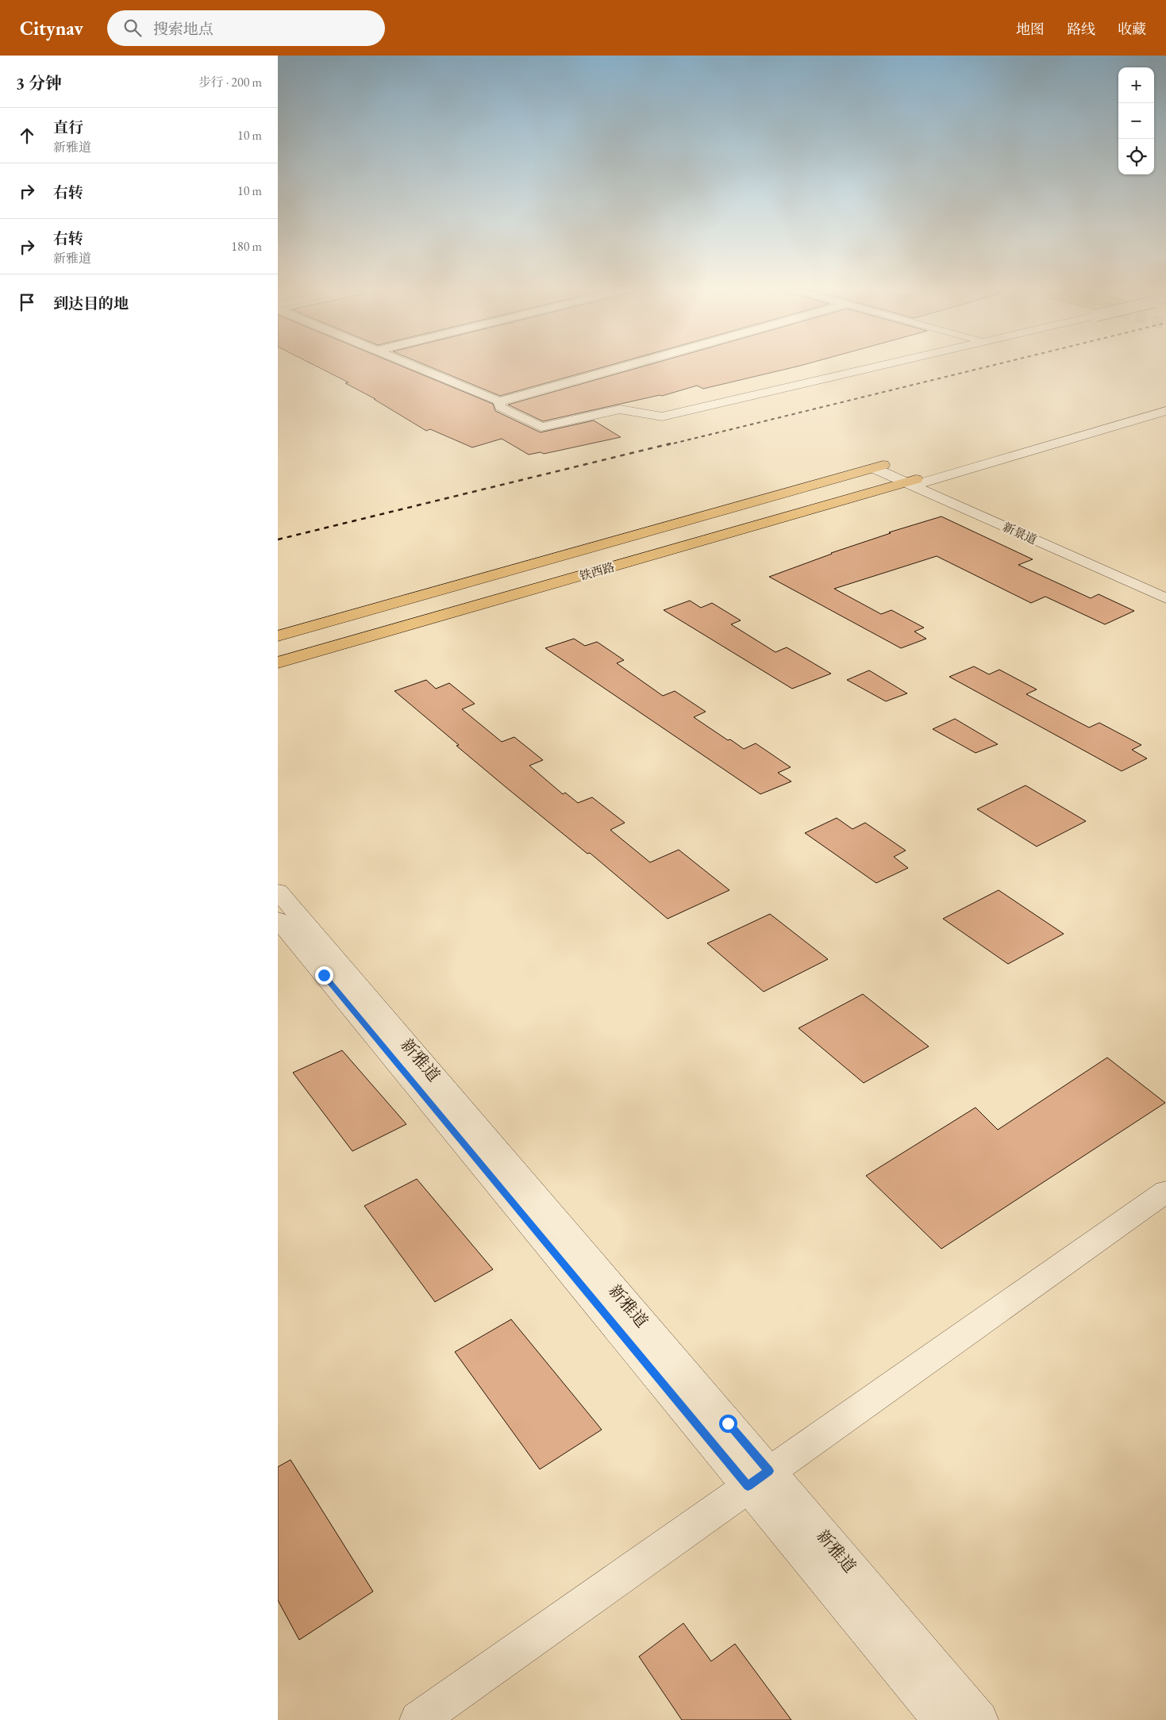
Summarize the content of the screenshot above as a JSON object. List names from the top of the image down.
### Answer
{
  "streets": {
    "main road": ["铁西路"],
    "street": ["新景道", "新雅道"]
  },
  "crossings": [
    ["新景道", "铁西路"]
  ],
  "page": {
    "header": "Citynav",
    "search": "搜索地点",
    "nav": ["地图", "路线", "收藏"],
    "heading": ["3 分钟", "步行 · 200 m"],
    "map_buttons": ["+", "−"],
    "list": [
      ["直行", "新雅道", "10 m"],
      ["右转", "10 m"],
      ["右转", "新雅道", "180 m"],
      "到达目的地"
    ]
  }
}
